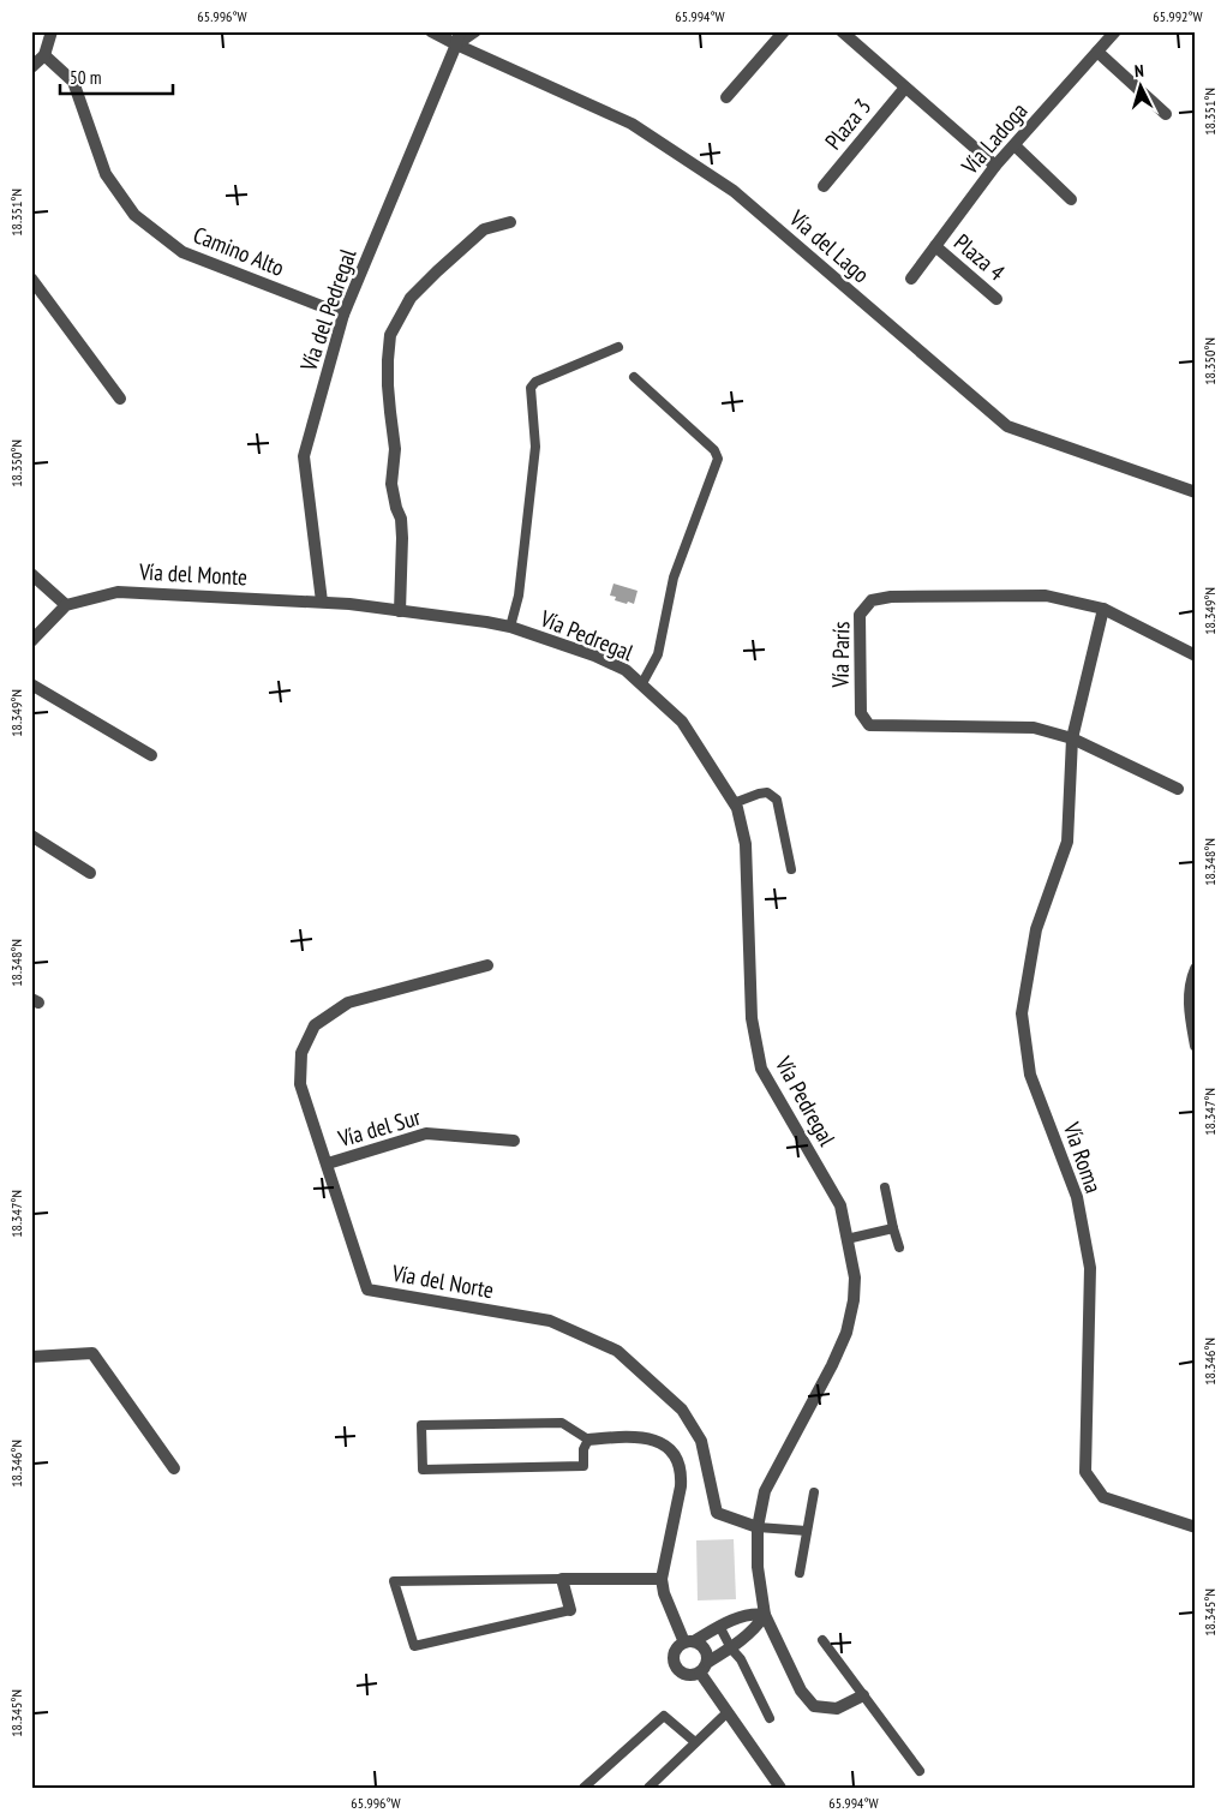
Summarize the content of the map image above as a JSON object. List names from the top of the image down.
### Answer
{
  "streets": {
    "street": [
      "Plaza 3",
      "Vía Ladoga",
      "Vía del Lago",
      "Camino Alto",
      "Plaza 4",
      "Vía del Pedregal",
      "Vía del Monte",
      "Vía Pedregal",
      "Vía París",
      "Vía del Sur",
      "Vía Roma",
      "Vía del Norte"
    ]
  },
  "crossings": [
    ["Vía Ladoga", "Plaza 4"],
    ["Vía del Lago", "Vía del Pedregal"],
    ["Camino Alto", "Vía del Pedregal"],
    ["Vía del Pedregal", "Vía del Monte"],
    ["Vía del Pedregal", "Vía Pedregal"],
    ["Vía del Monte", "Vía Pedregal"],
    ["Vía Pedregal", "Vía del Norte"],
    ["Vía París", "Vía Roma"],
    ["Vía del Sur", "Vía del Norte"]
  ],
  "scale_bar": "50 m",
  "north": "top",
  "coordinates": [
    "65.996°W",
    "65.994°W",
    "65.992°W",
    "18.351°N",
    "18.350°N",
    "18.349°N",
    "18.348°N",
    "18.347°N",
    "18.346°N",
    "18.345°N"
  ]
}
